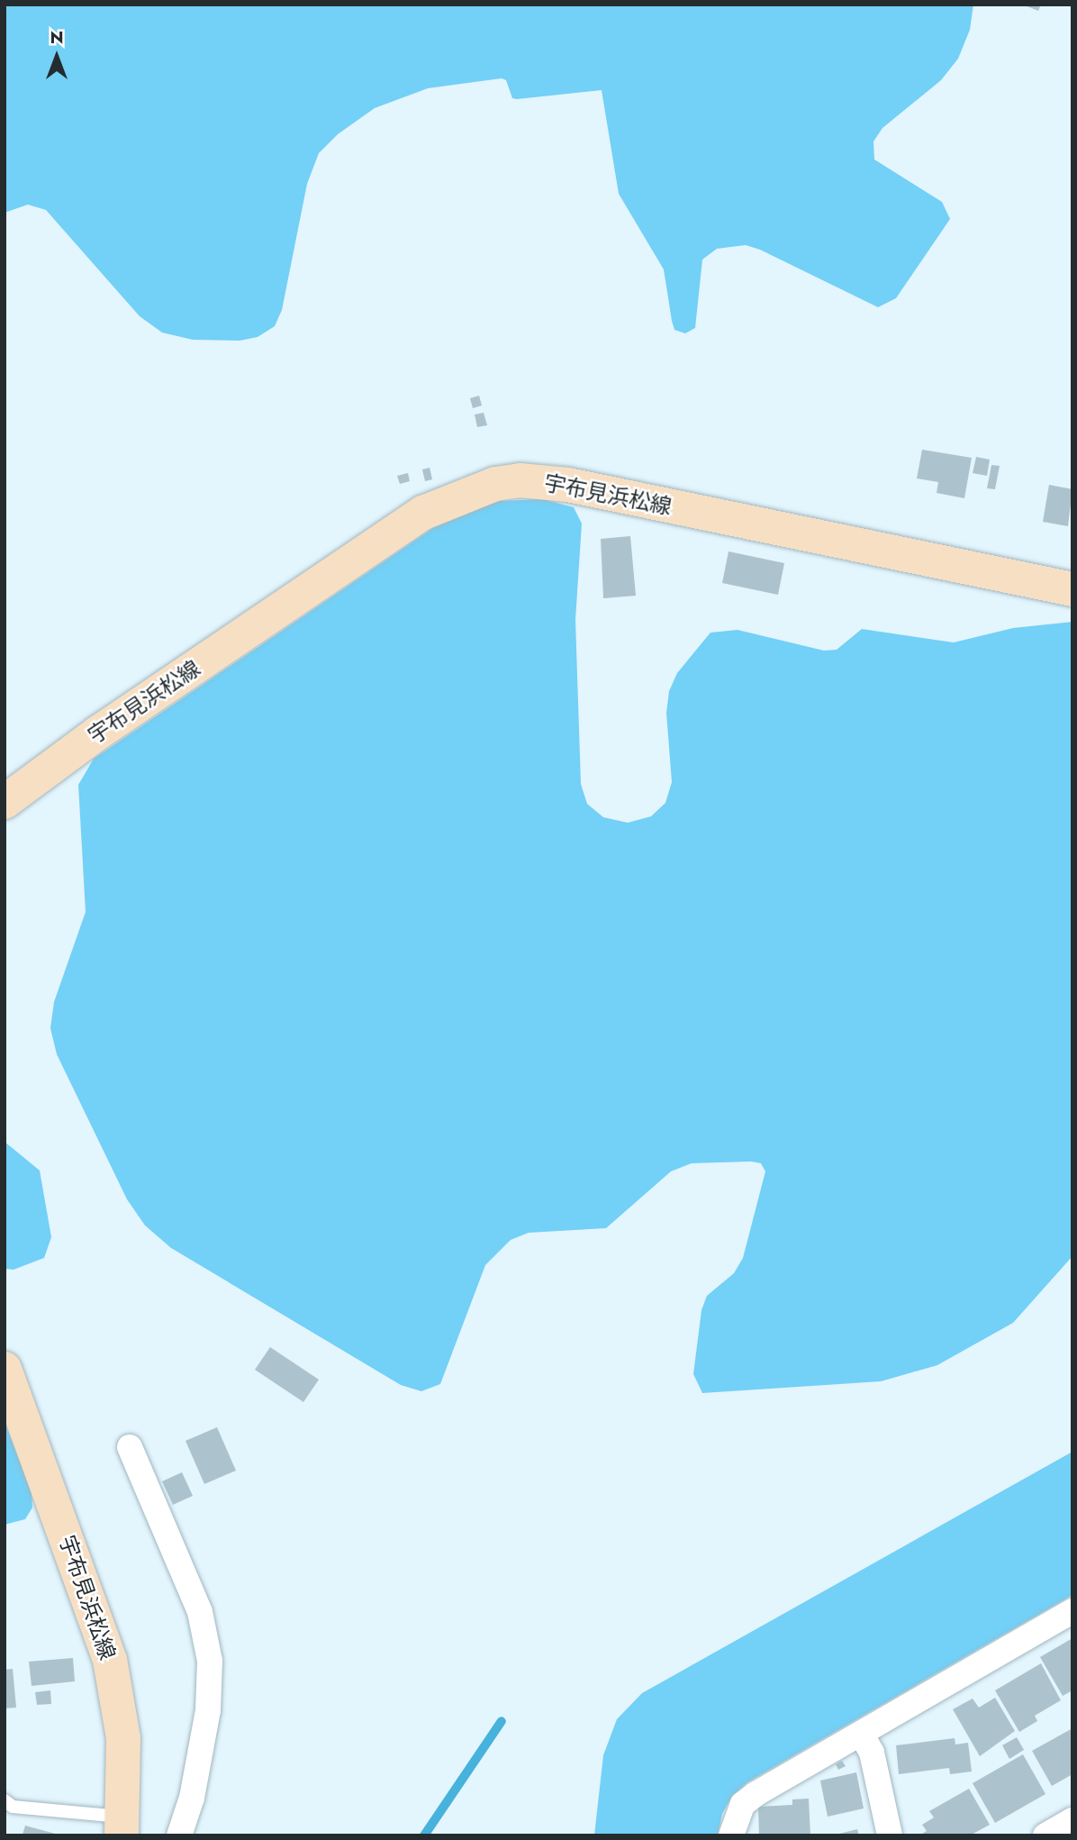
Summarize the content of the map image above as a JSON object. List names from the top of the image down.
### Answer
{
  "streets": {
    "main road": ["宇布見浜松線"]
  },
  "north": "top"
}
